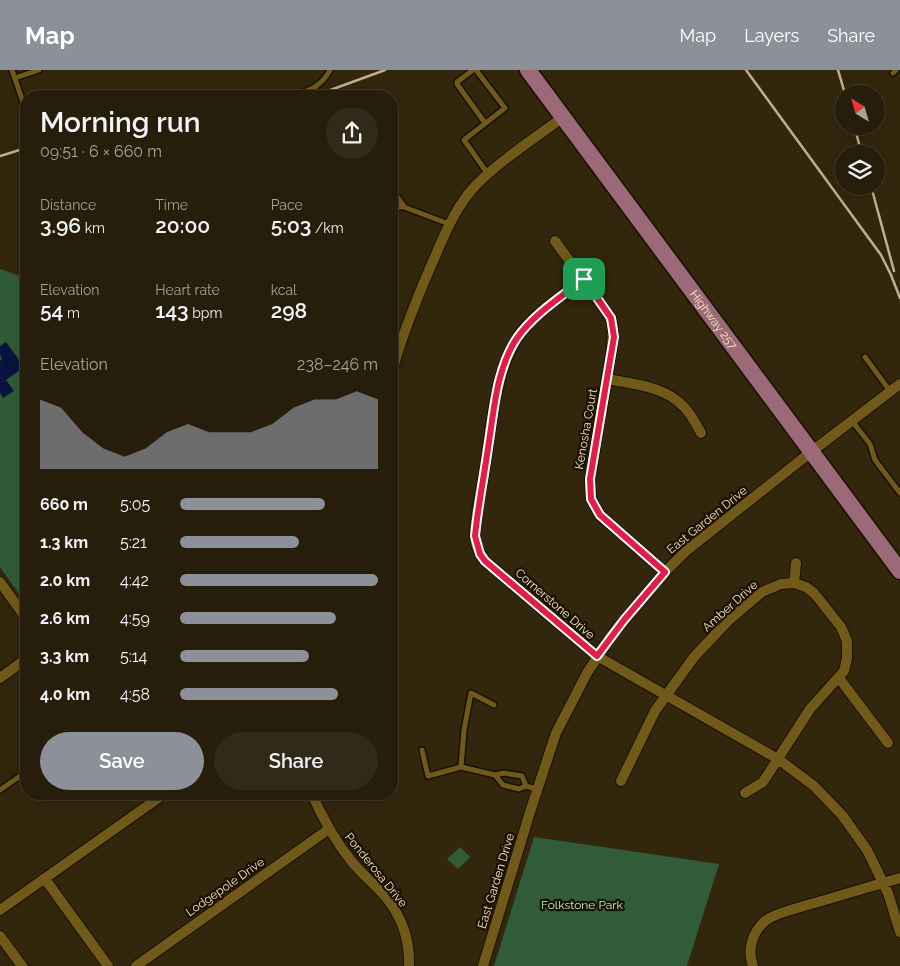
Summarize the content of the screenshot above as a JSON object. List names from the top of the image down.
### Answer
{
  "streets": {
    "main road": ["Highway 257"],
    "street": [
      "Kenosha Court",
      "East Garden Drive",
      "Cornerstone Drive",
      "Amber Drive",
      "Ponderosa Drive",
      "Lodgepole Drive"
    ]
  },
  "crossings": [
    ["Highway 257", "East Garden Drive"],
    ["Kenosha Court", "East Garden Drive"],
    ["Kenosha Court", "Cornerstone Drive"],
    ["East Garden Drive", "Cornerstone Drive"],
    ["Cornerstone Drive", "Amber Drive"],
    ["Ponderosa Drive", "Lodgepole Drive"]
  ],
  "parks": ["Folkstone Park"],
  "north": "top left",
  "page": {
    "header": "Map",
    "nav": ["Map", "Layers", "Share"],
    "heading": ["Morning run", "09:51 · 6 × 660 m"],
    "stats": [
      ["Distance", "3.96 km"],
      ["Time", "20:00"],
      ["Pace", "5:03 /km"],
      ["Elevation", "54 m"],
      ["Heart rate", "143 bpm"],
      ["kcal", "298"]
    ],
    "chart": ["Elevation", "238–246 m"],
    "list": [
      {
        "name": "660 m",
        "note": "5:05"
      },
      {
        "name": "1.3 km",
        "note": "5:21"
      },
      {
        "name": "2.0 km",
        "note": "4:42"
      },
      {
        "name": "2.6 km",
        "note": "4:59"
      },
      {
        "name": "3.3 km",
        "note": "5:14"
      },
      {
        "name": "4.0 km",
        "note": "4:58"
      }
    ],
    "buttons": ["Save", "Share"]
  }
}
